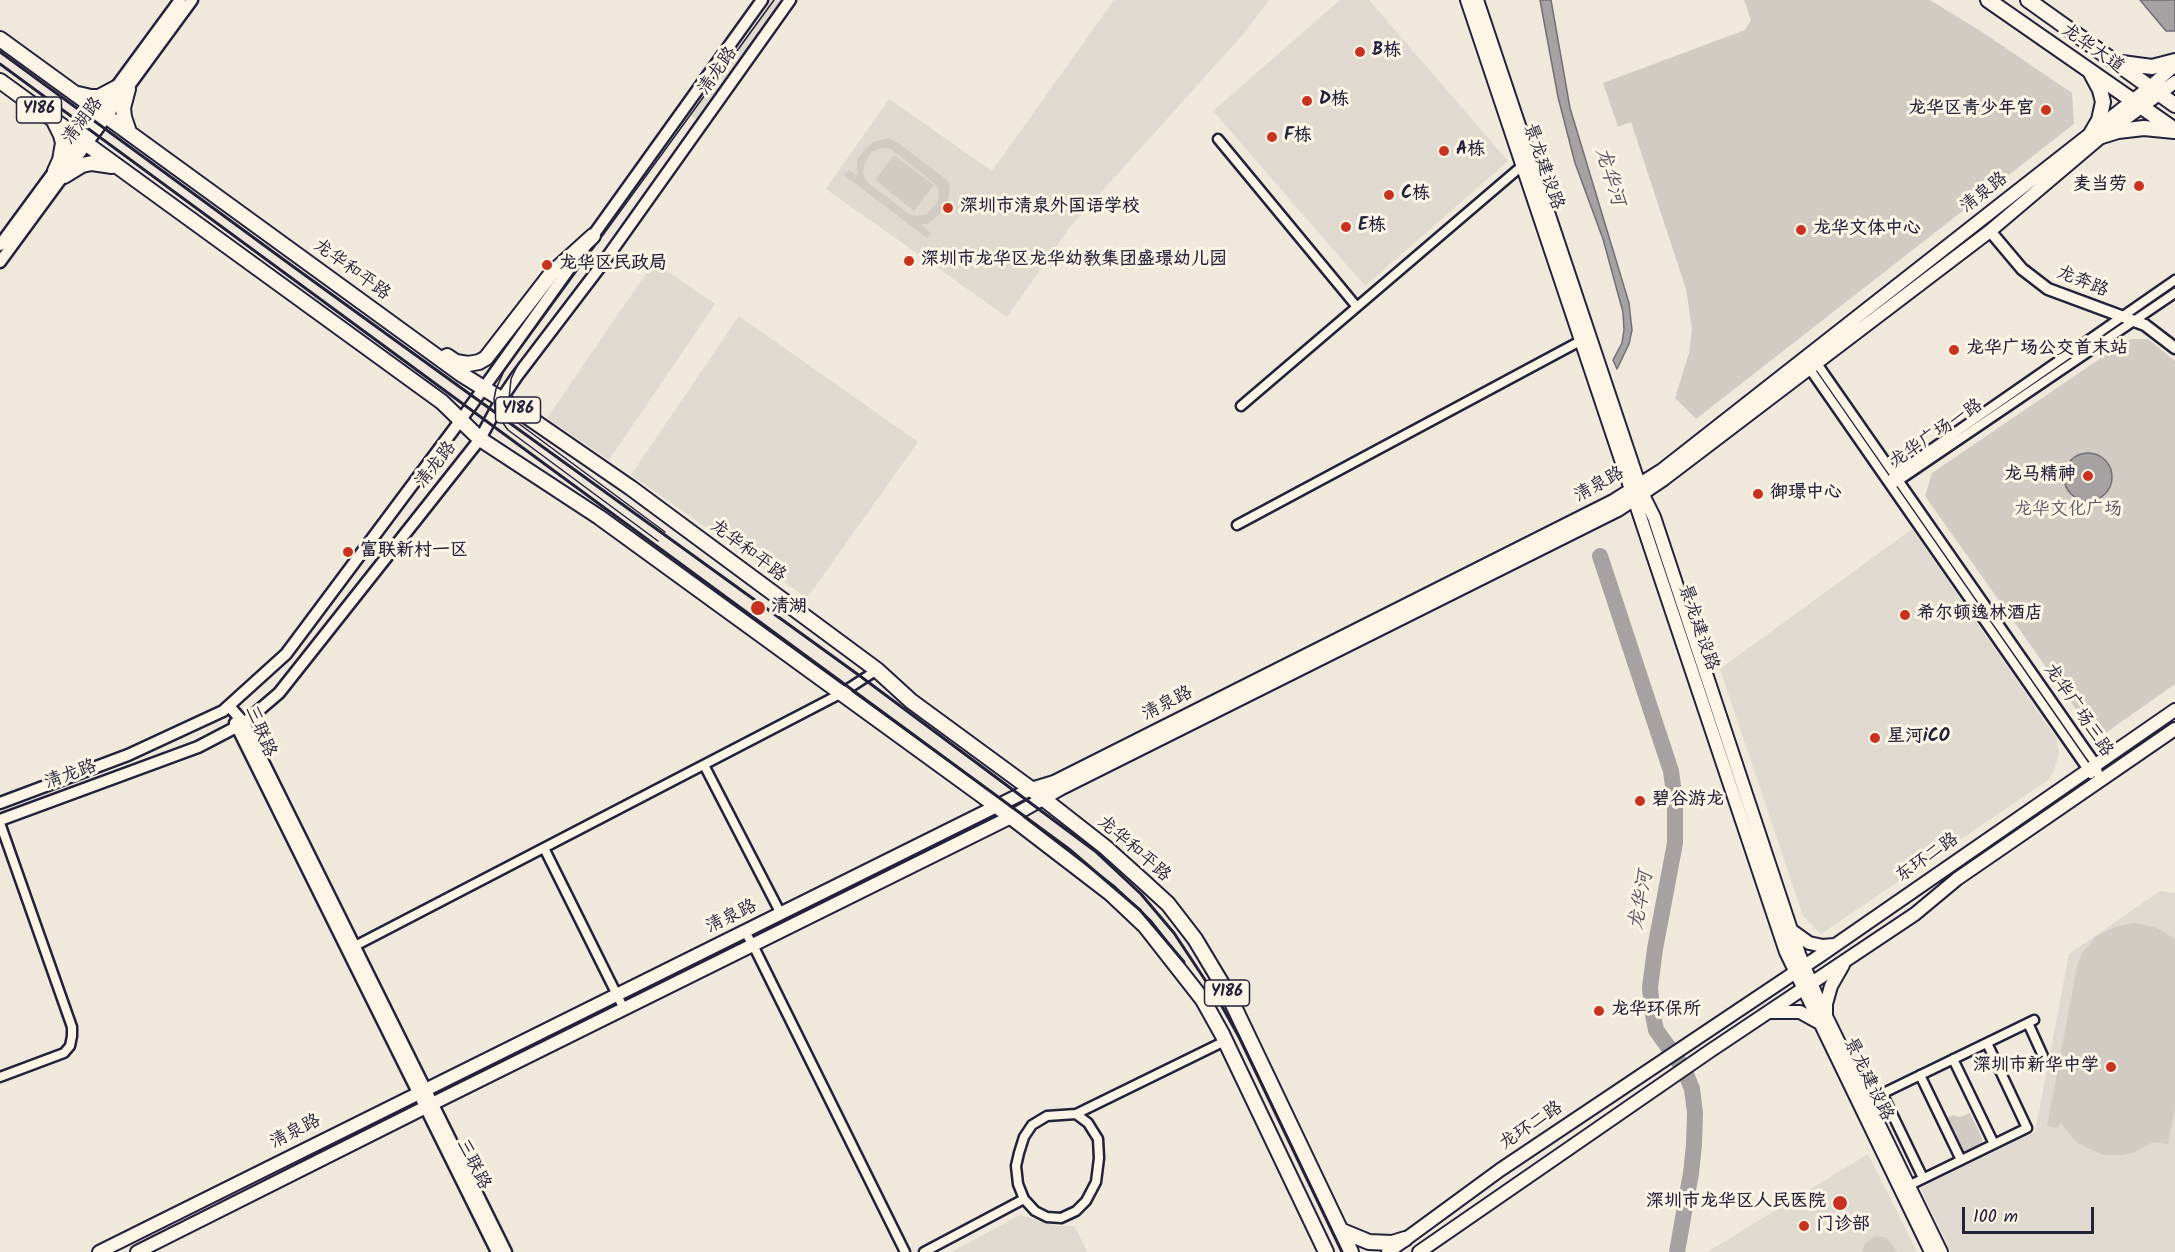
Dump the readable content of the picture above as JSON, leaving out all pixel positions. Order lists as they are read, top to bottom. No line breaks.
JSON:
{"streets":{"main road":["龙华大道","Y186","景龙建设路","清泉路","龙华和平路","东环二路","龙环二路"],"street":["清龙路","清湖路","龙奔路","龙华广场一路","龙华广场三路","三联路"]},"crossings":[["龙华大道","清泉路"],["清龙路","Y186"],["清龙路","龙华和平路"],["清龙路","三联路"],["Y186","清湖路"],["Y186","清泉路"],["清湖路","龙华和平路"],["景龙建设路","清泉路"],["景龙建设路","东环二路"],["清泉路","龙华和平路"],["清泉路","龙奔路"],["清泉路","龙华广场三路"],["清泉路","三联路"],["龙奔路","龙华广场一路"],["龙华广场一路","龙华广场三路"],["龙华广场三路","东环二路"],["东环二路","龙环二路"]],"water":["龙华河"],"parks":["龙华文化广场"],"places":["B栋","D栋","龙华区青少年宫","F栋","A栋","麦当劳","C栋","深圳市清泉外国语学校","E栋","龙华文体中心","深圳市龙华区龙华幼教集团盛璟幼儿园","龙华区民政局","龙华广场公交首末站","龙马精神","御璟中心","富联新村一区","清湖","希尔顿逸林酒店","星河iCO","碧谷游龙","龙华环保所","深圳市新华中学","深圳市龙华区人民医院","门诊部"],"scale_bar":"100 m"}
